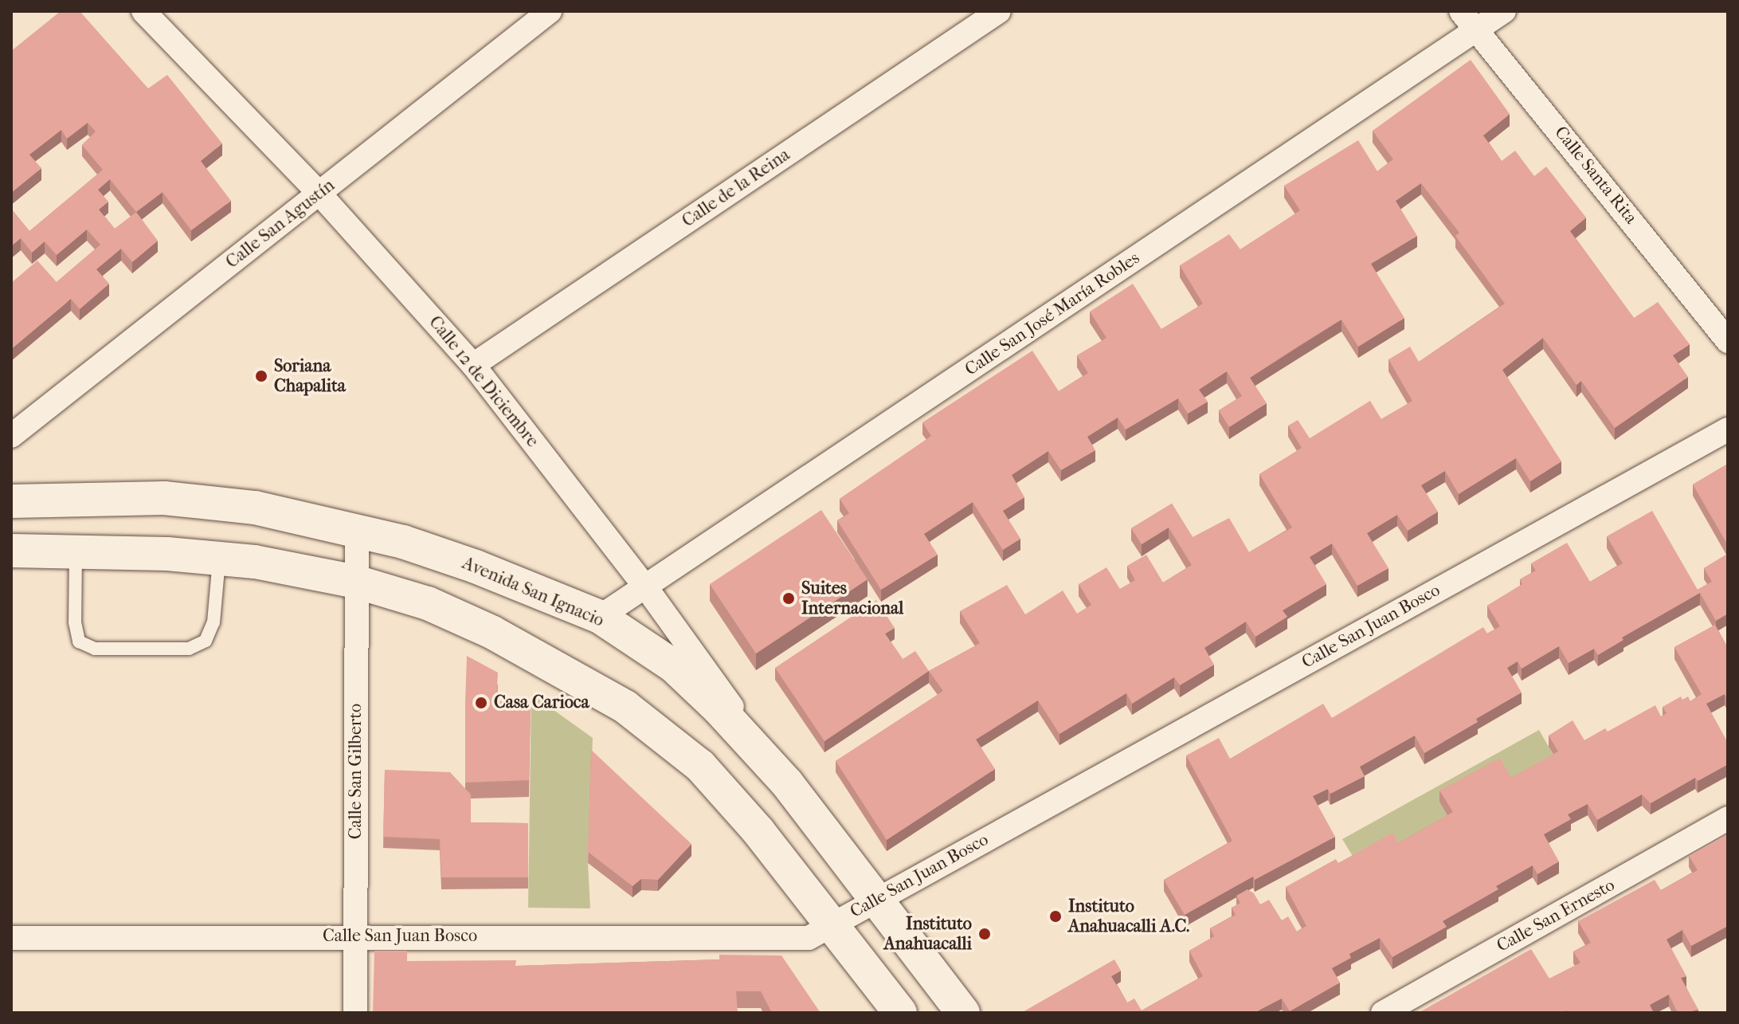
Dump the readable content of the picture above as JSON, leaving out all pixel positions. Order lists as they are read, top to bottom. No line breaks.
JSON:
{"streets":{"street":["Calle Santa Rita","Calle de la Reina","Calle San Agustín","Calle San José María Robles","Calle 12 de Diciembre","Avenida San Ignacio","Calle San Juan Bosco","Calle San Gilberto","Calle San Ernesto"]},"crossings":[["Calle Santa Rita","Calle San José María Robles"],["Calle de la Reina","Calle 12 de Diciembre"],["Calle San Agustín","Calle 12 de Diciembre"],["Calle San José María Robles","Calle 12 de Diciembre"],["Calle San José María Robles","Avenida San Ignacio"],["Calle 12 de Diciembre","Avenida San Ignacio"],["Avenida San Ignacio","Calle San Juan Bosco"],["Avenida San Ignacio","Calle San Gilberto"],["Calle San Juan Bosco","Calle San Gilberto"]],"places":["Soriana Chapalita","Suites Internacional","Casa Carioca","Instituto Anahuacalli A.C.","Instituto Anahuacalli"]}
